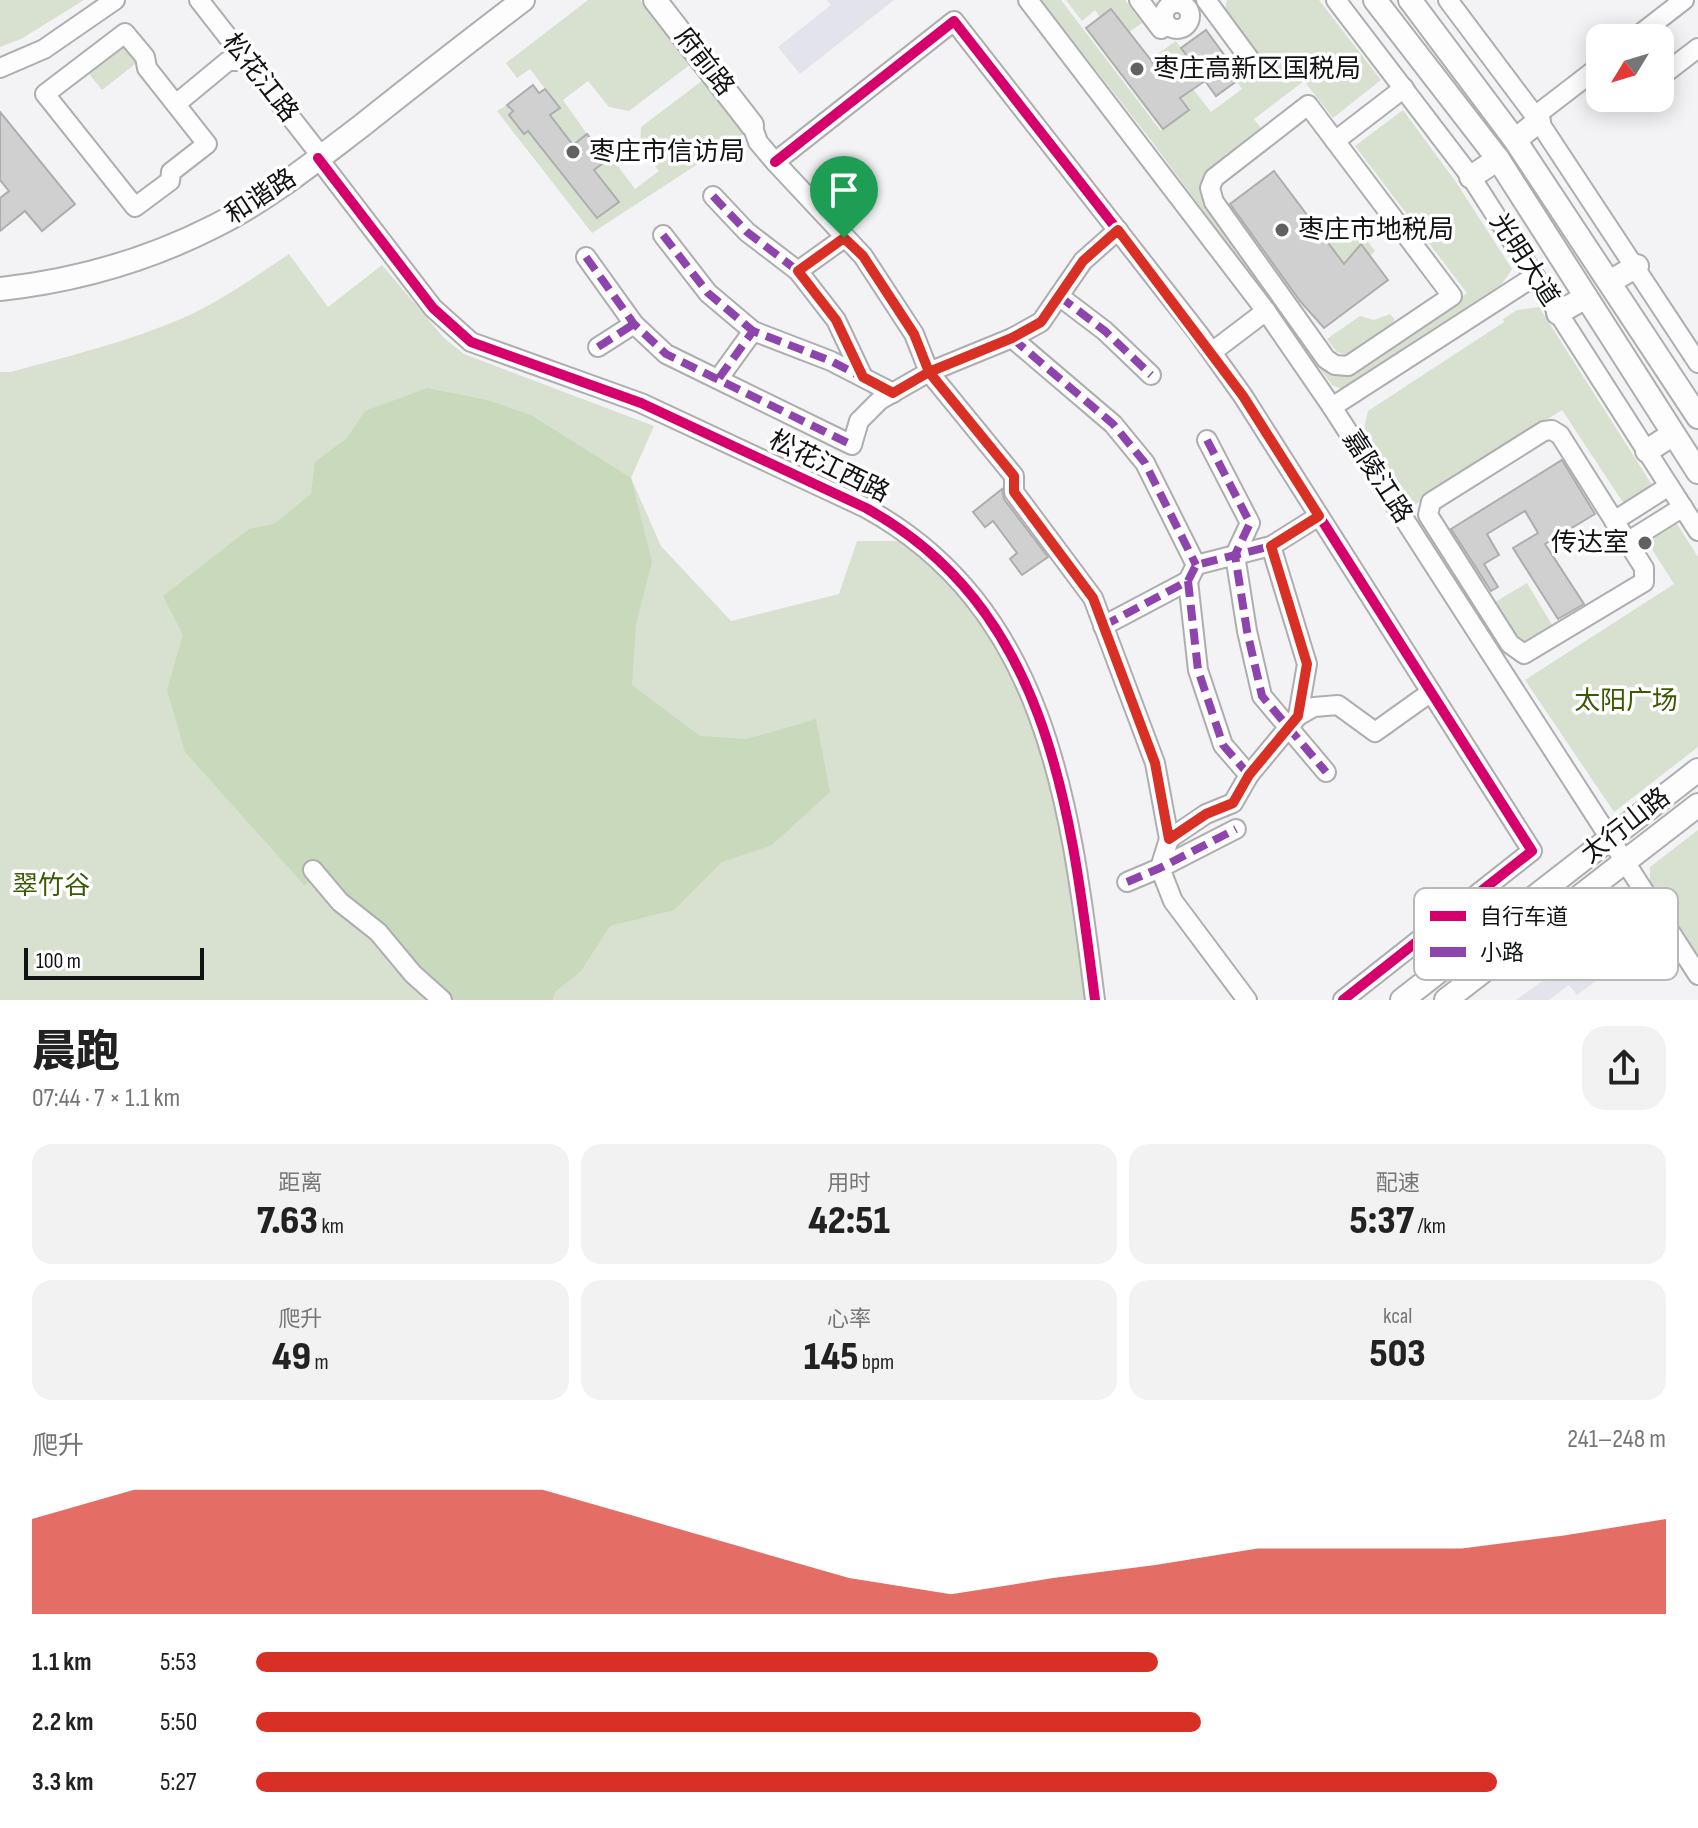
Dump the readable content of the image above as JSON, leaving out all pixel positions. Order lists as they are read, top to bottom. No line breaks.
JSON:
{"streets":{"main road":["府前路","和谐路","光明大道","太行山路"],"street":["松花江路","松花江西路","嘉陵江路"]},"crossings":[["松花江路","和谐路"],["松花江路","松花江西路"],["和谐路","松花江西路"],["嘉陵江路","太行山路"]],"parks":["太阳广场","翠竹谷"],"places":["枣庄高新区国税局","枣庄市信访局","枣庄市地税局","传达室"],"legend":["自行车道","小路"],"scale_bar":"100 m","north":"bottom left","page":{"scale":"100 m","heading":["晨跑","07:44 · 7 × 1.1 km"],"stats":[["距离","7.63 km"],["用时","42:51"],["配速","5:37 /km"],["爬升","49 m"],["心率","145 bpm"],["kcal","503"]],"chart":["爬升","241–248 m"],"list":[{"name":"1.1 km","note":"5:53"},{"name":"2.2 km","note":"5:50"},{"name":"3.3 km","note":"5:27"}]}}
